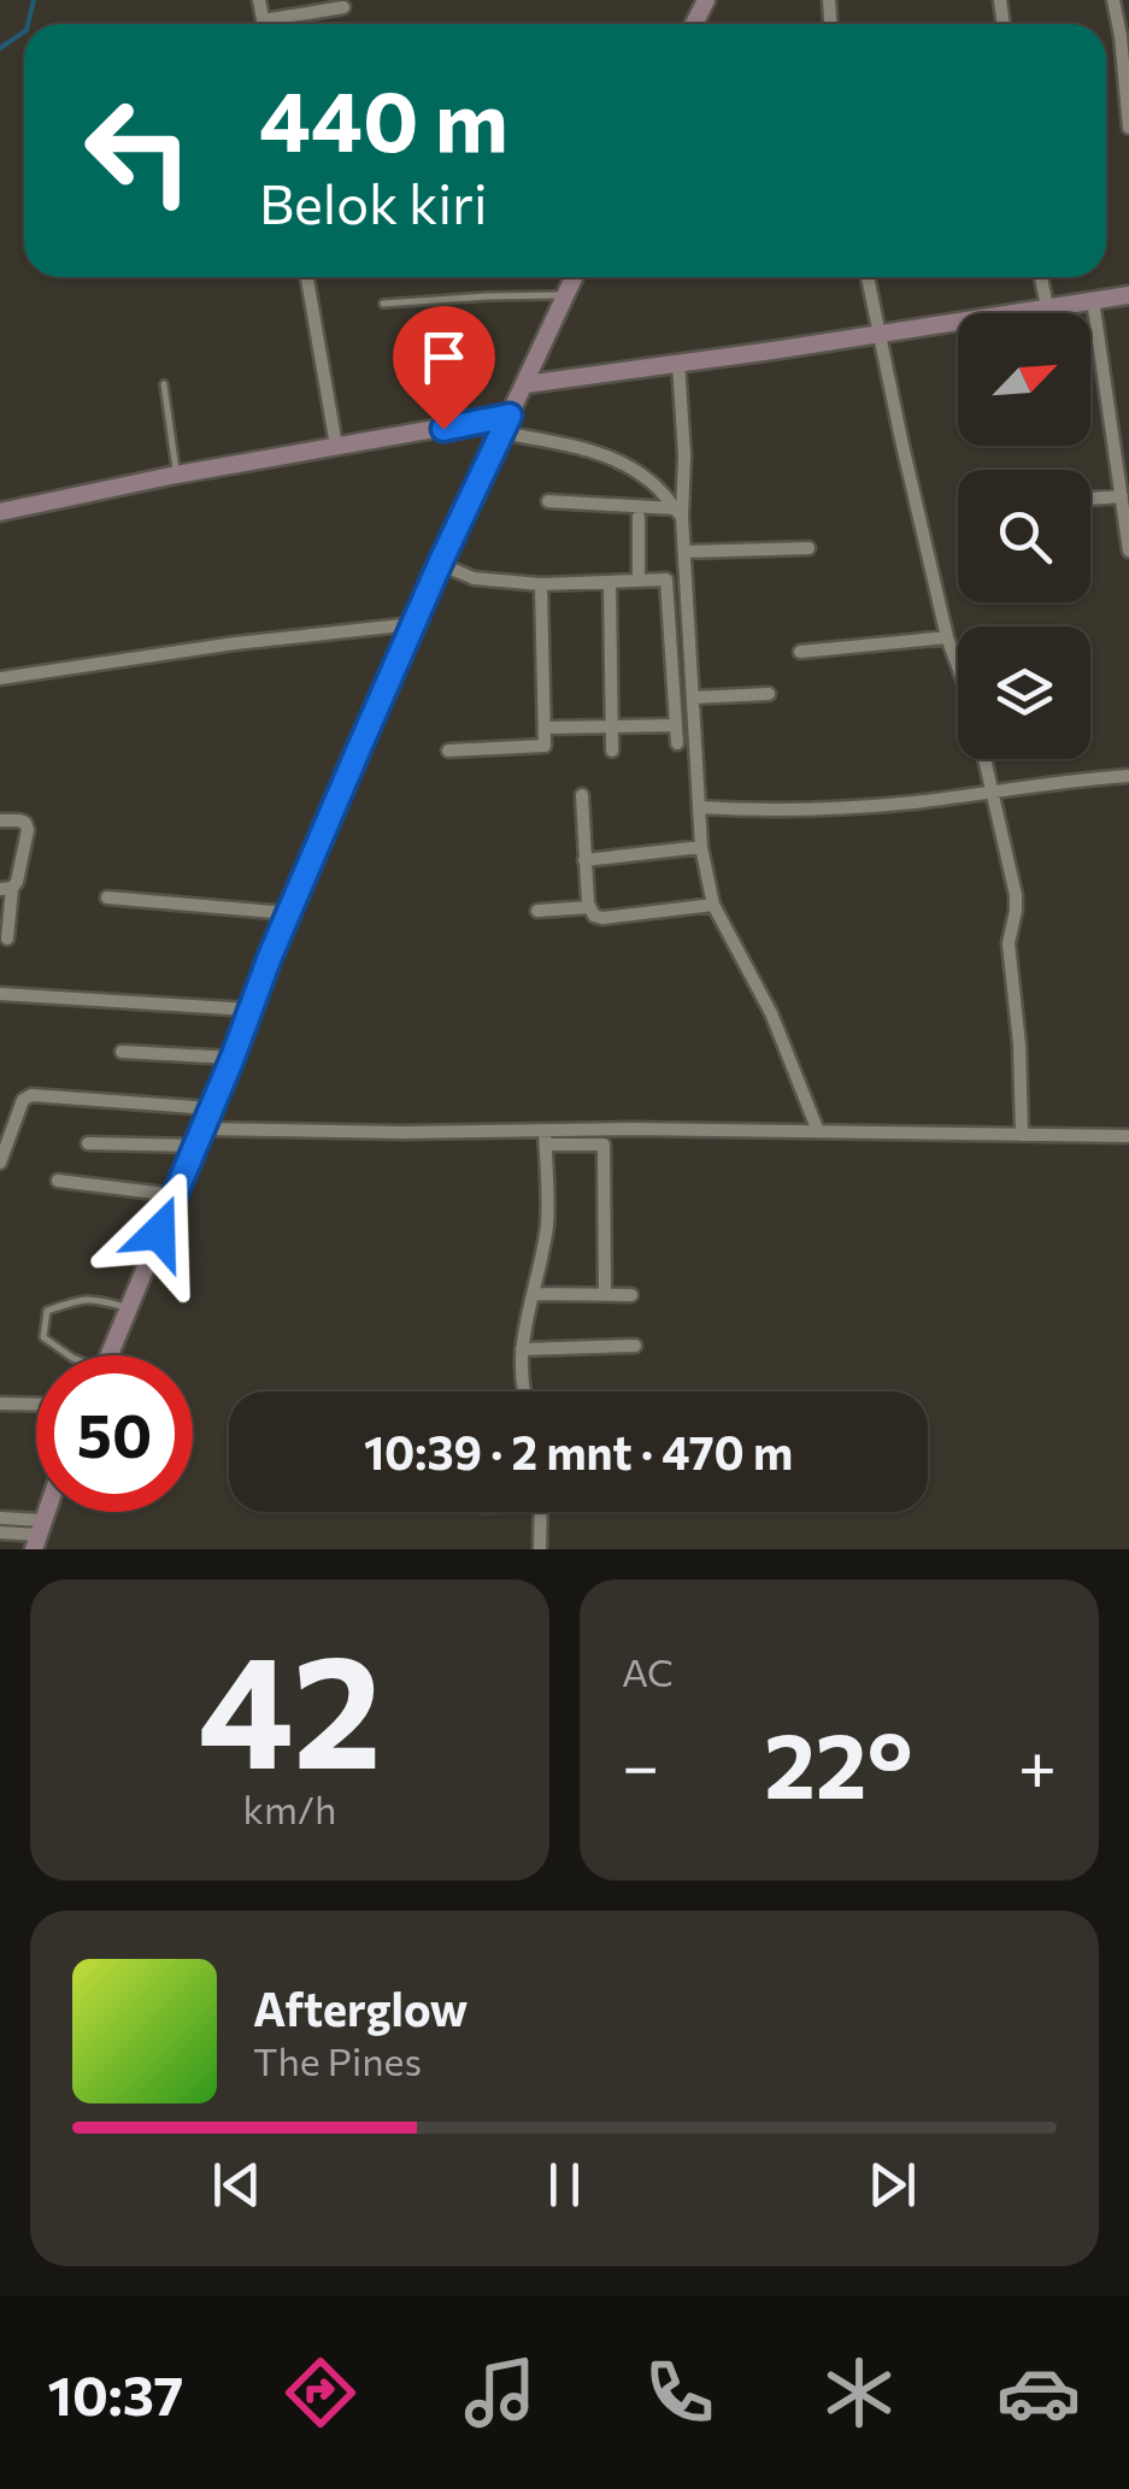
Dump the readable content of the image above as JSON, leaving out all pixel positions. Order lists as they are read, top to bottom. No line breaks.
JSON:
{"north":"top right","page":{"turn":["440 m","Belok kiri"],"limit":"50","trip":"10:39 · 2 mnt · 470 m","tile":[["42","km/h"],"AC"],"heat":["−","22°","+"],"song":["Afterglow","The Pines"],"tabs":"10:37"}}
